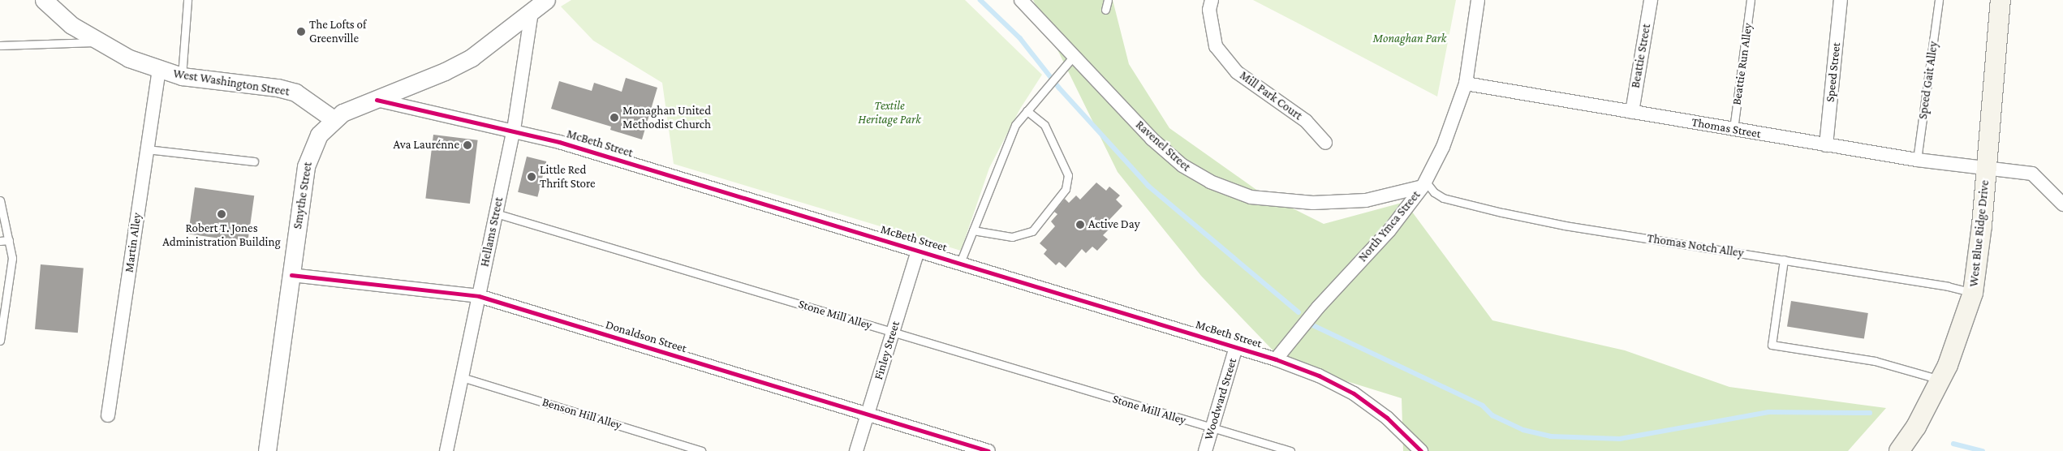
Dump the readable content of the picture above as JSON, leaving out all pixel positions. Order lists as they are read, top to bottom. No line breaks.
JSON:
{"streets":{"main road":["West Blue Ridge Drive"],"street":["Beattie Street","Speed Street","West Washington Street","Mill Park Court","Thomas Street","McBeth Street","Ravenel Street","Smythe Street","North Ymca Street","Hellams Street","Martin Alley","Donaldson Street","Finley Street","Woodward Street"],"lane":["Beattie Run Alley","Speed Gait Alley","Thomas Notch Alley","Stone Mill Alley","Benson Hill Alley"]},"crossings":[["Beattie Street","Thomas Street"],["Beattie Run Alley","Thomas Street"],["Speed Street","Thomas Street"],["Speed Gait Alley","Thomas Street"],["West Washington Street","Smythe Street"],["West Washington Street","Martin Alley"],["Thomas Street","North Ymca Street"],["Thomas Street","West Blue Ridge Drive"],["McBeth Street","Smythe Street"],["McBeth Street","North Ymca Street"],["McBeth Street","Hellams Street"],["McBeth Street","Finley Street"],["McBeth Street","Woodward Street"],["Ravenel Street","North Ymca Street"],["Ravenel Street","Thomas Notch Alley"],["Smythe Street","Hellams Street"],["Smythe Street","Donaldson Street"],["North Ymca Street","Thomas Notch Alley"],["Hellams Street","Stone Mill Alley"],["Hellams Street","Donaldson Street"],["Hellams Street","Benson Hill Alley"],["West Blue Ridge Drive","Thomas Notch Alley"],["Stone Mill Alley","Finley Street"],["Stone Mill Alley","Woodward Street"],["Donaldson Street","Finley Street"]],"parks":["Monaghan Park","Textile Heritage Park"],"places":["The Lofts of Greenville","Monaghan United Methodist Church","Ava Laurénne","Little Red Thrift Store","Robert T. Jones Administration Building","Active Day"]}
